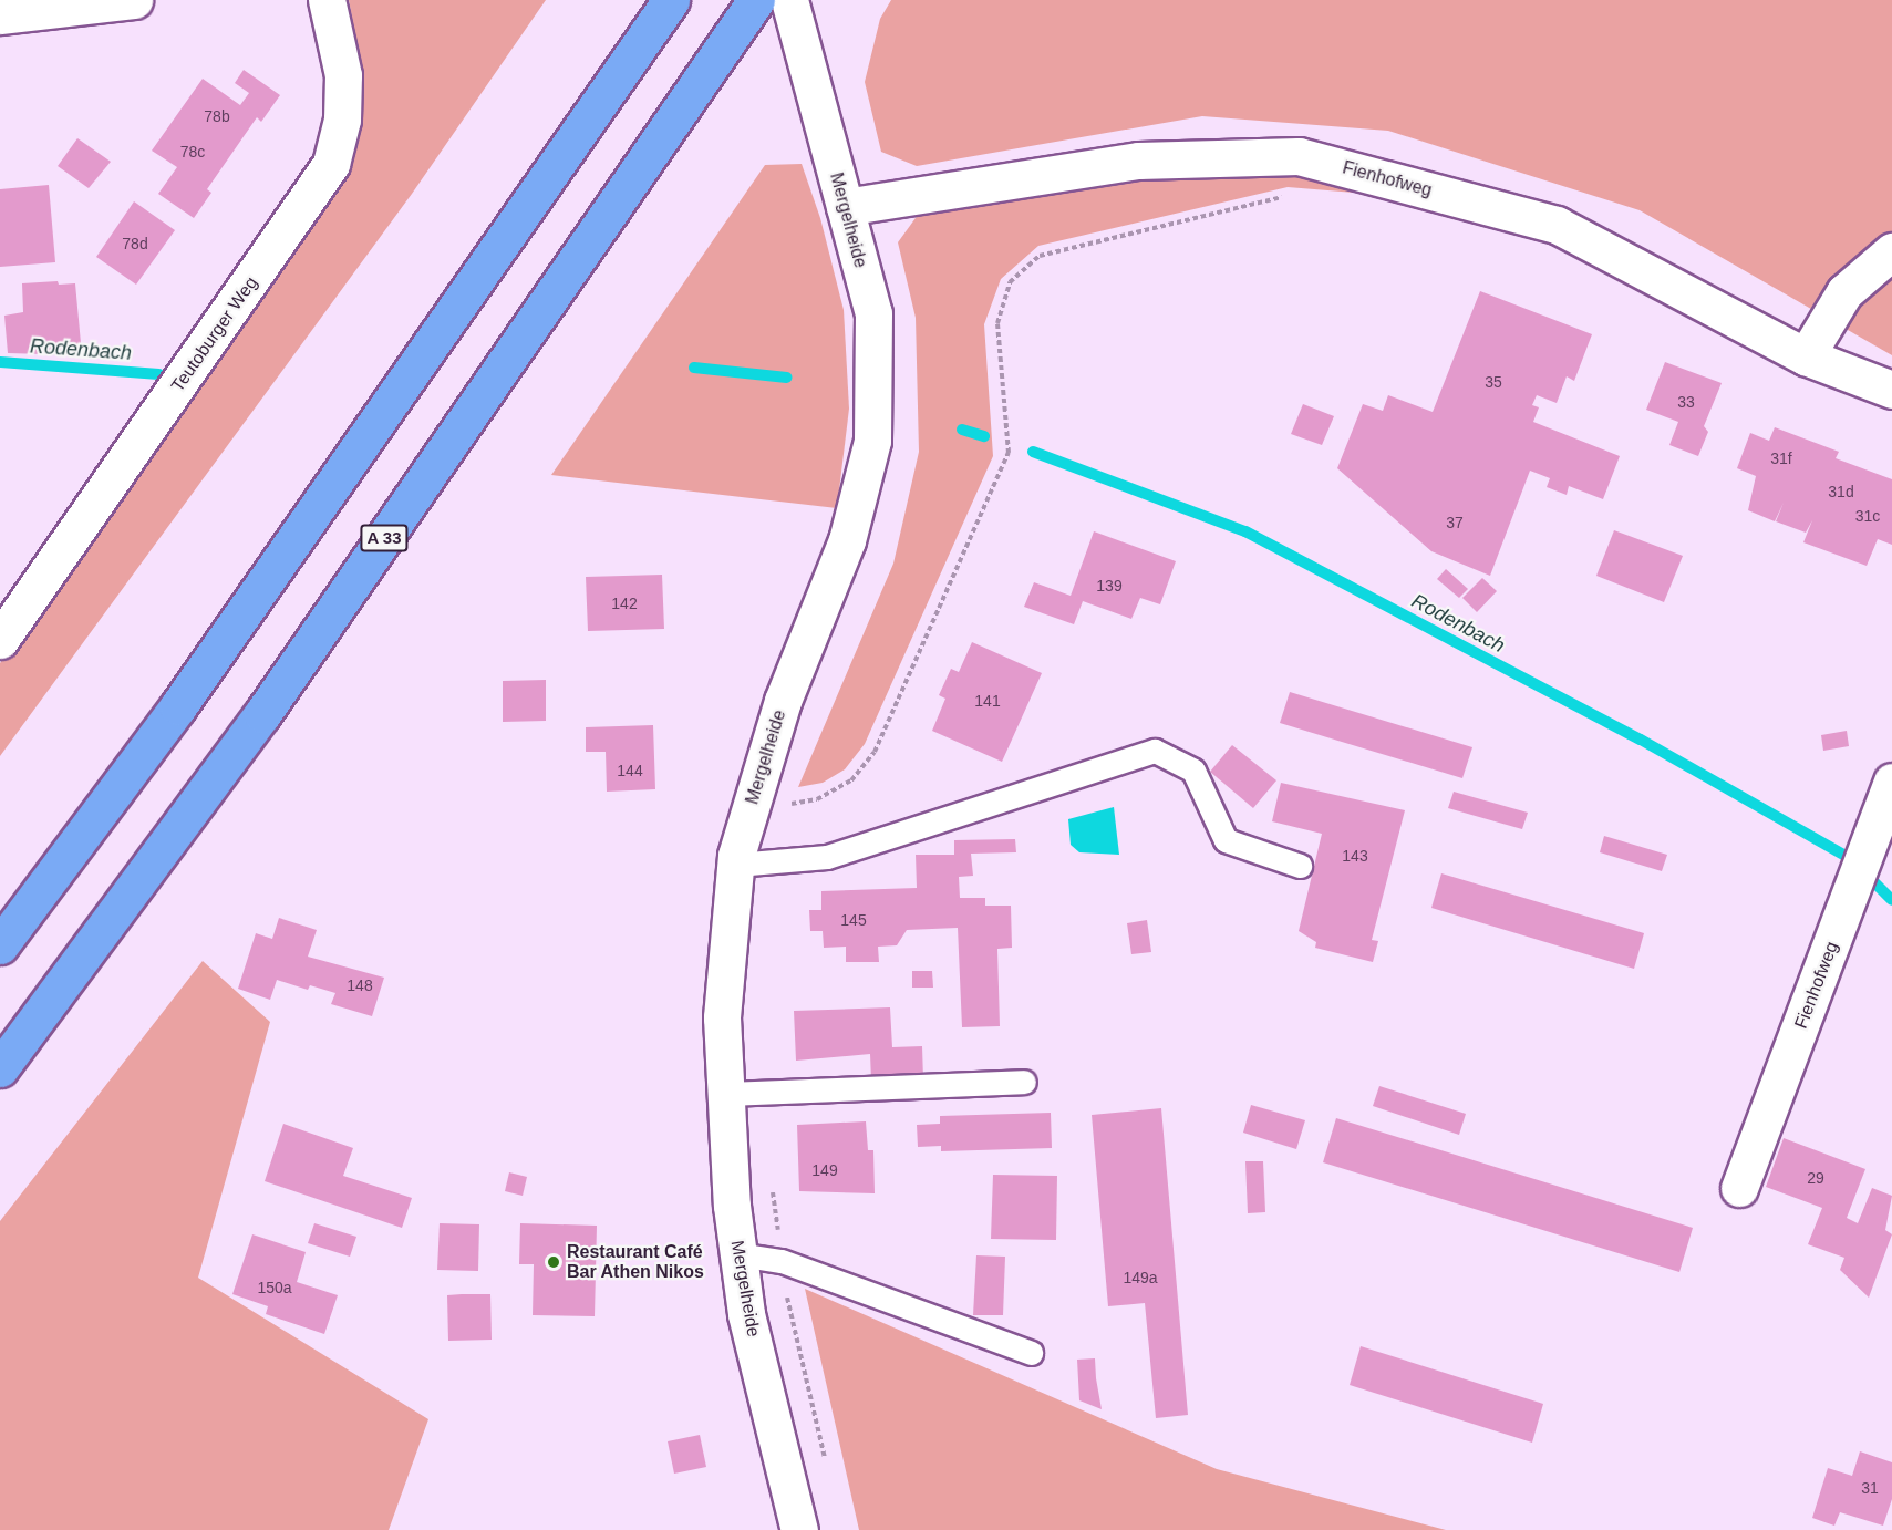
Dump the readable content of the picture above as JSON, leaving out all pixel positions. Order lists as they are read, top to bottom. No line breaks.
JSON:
{"streets":{"highway":["A 33"],"street":["Fienhofweg","Mergelheide","Teutoburger Weg"]},"crossings":[["Fienhofweg","Mergelheide"]],"water":["Rodenbach"],"places":["Restaurant Café Bar Athen Nikos"],"house_numbers":["78b","78c","78d","35","33","31f","31d","31c","37","139","142","141","144","143","145","148","149","29","149a","150a","31"]}
